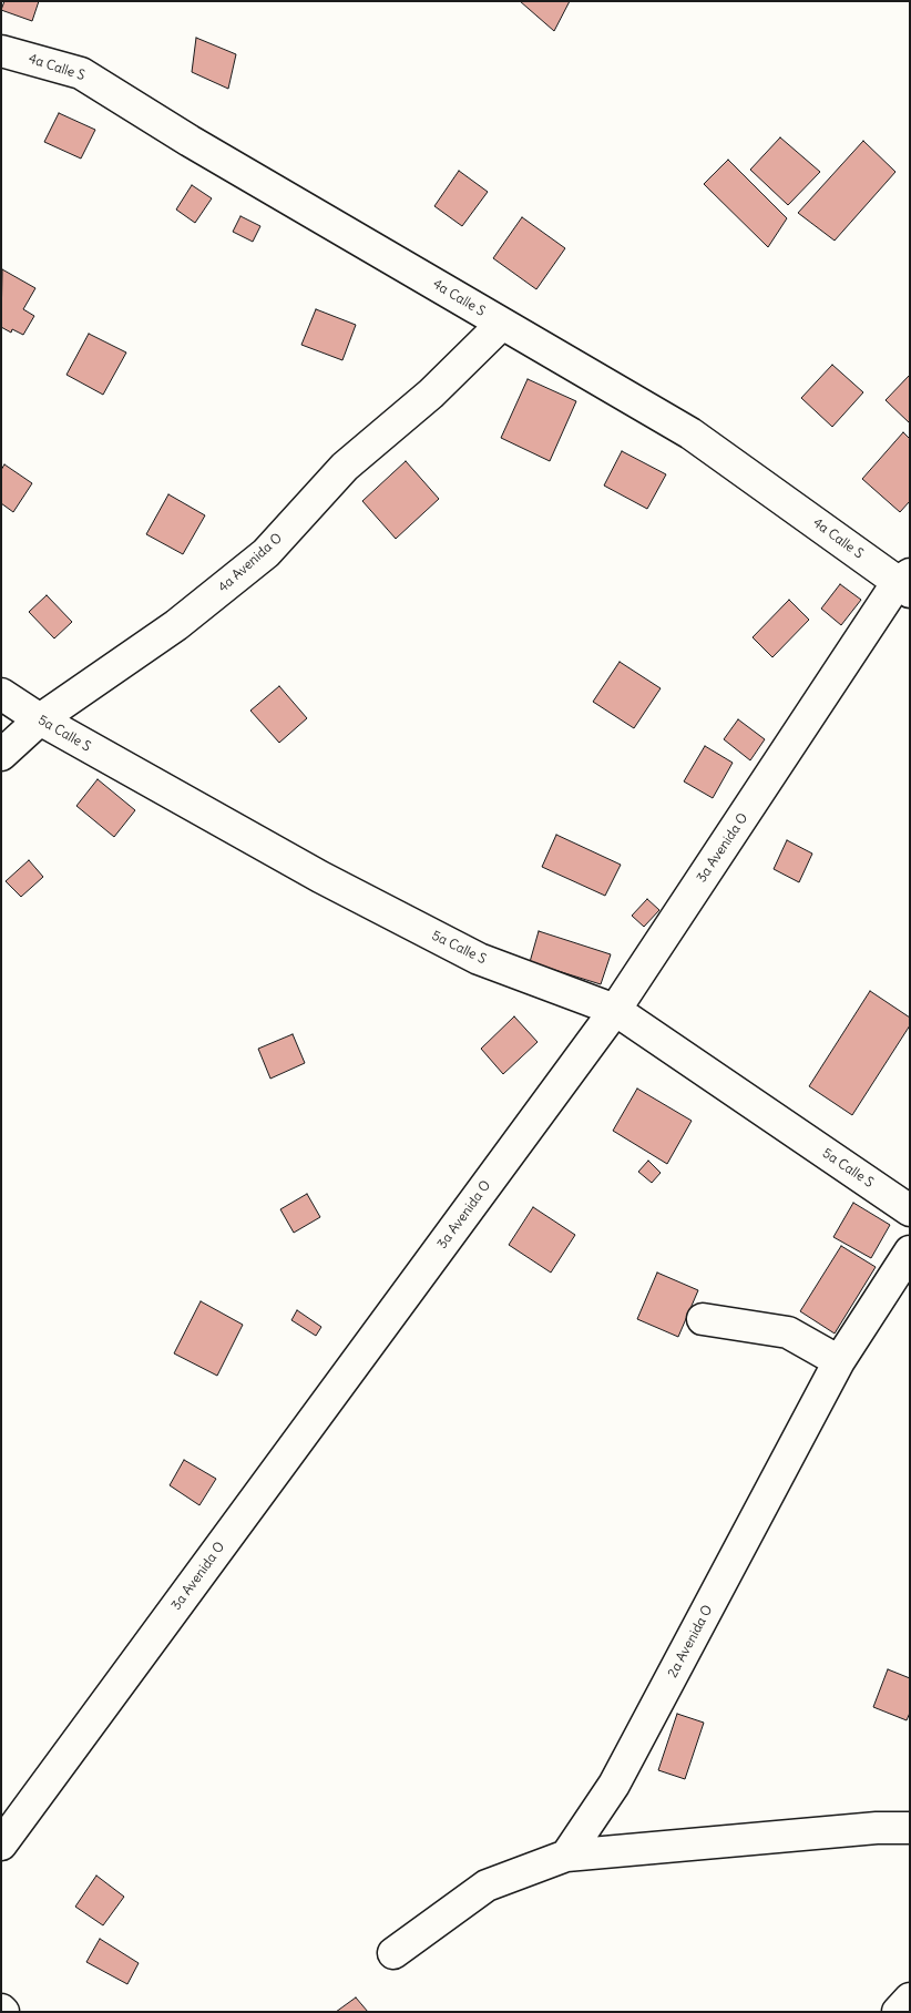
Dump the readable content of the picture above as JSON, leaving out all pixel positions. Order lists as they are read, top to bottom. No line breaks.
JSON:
{"streets":{"street":["4a Calle S","4a Avenida O","5a Calle S","3a Avenida O","2a Avenida O"]},"crossings":[["4a Calle S","4a Avenida O"],["4a Calle S","3a Avenida O"],["4a Avenida O","5a Calle S"],["5a Calle S","3a Avenida O"]]}
